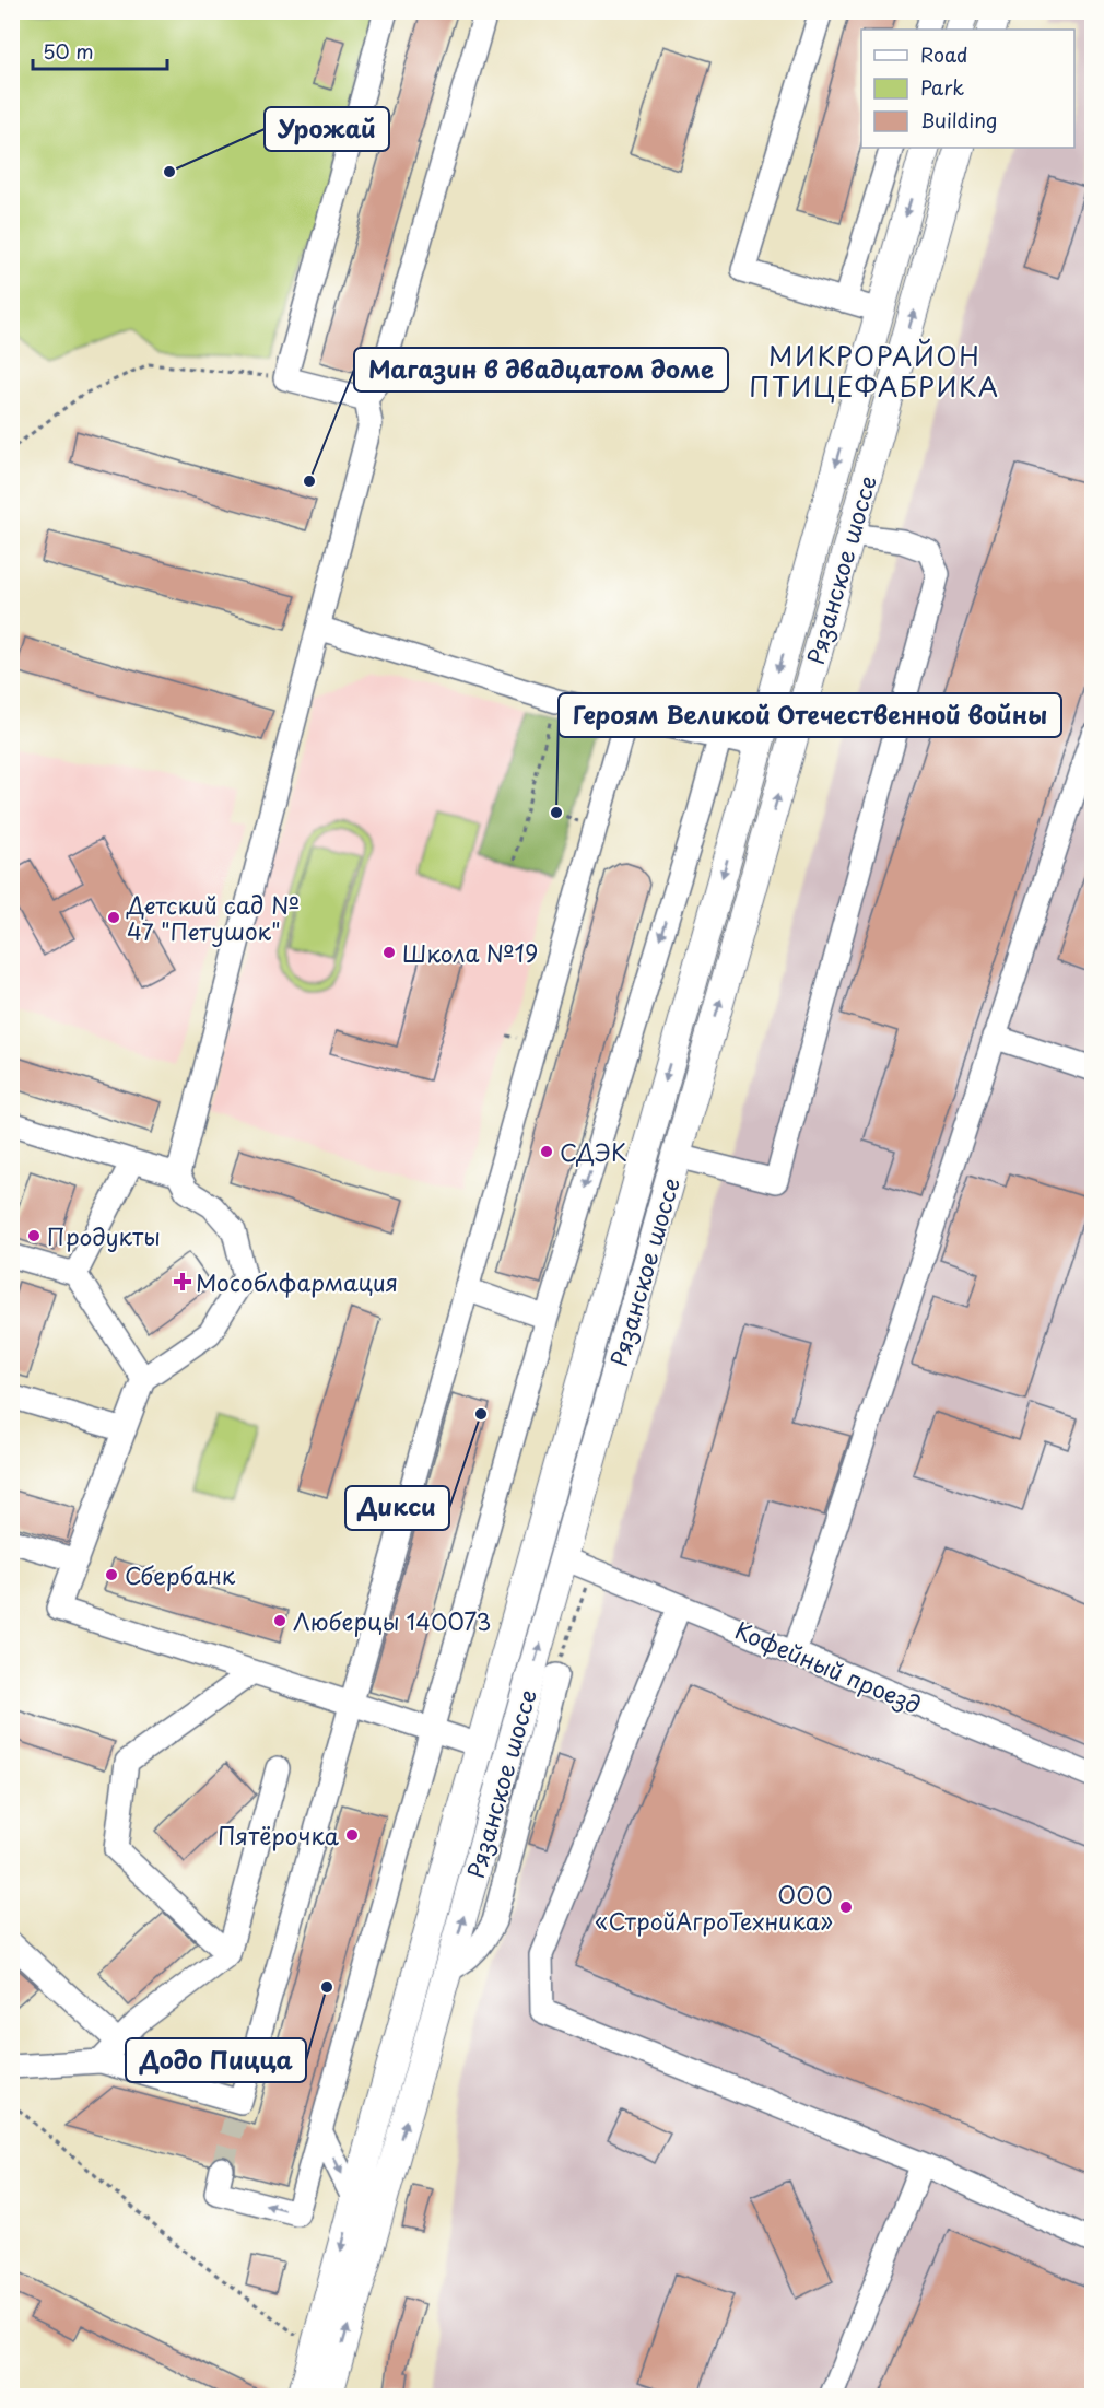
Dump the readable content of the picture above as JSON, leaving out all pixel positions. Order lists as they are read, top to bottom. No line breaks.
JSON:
{"streets":{"main road":["Рязанское шоссе"],"lane":["Кофейный проезд"]},"crossings":[["Рязанское шоссе","Кофейный проезд"]],"districts":["МИКРОРАЙОН ПТИЦЕФАБРИКА"],"places":{"other":["Урожай","Магазин в двадцатом доме","Героям Великой Отечественной войны","Детский сад № 47 \"Петушок\"","Школа №19","СДЭК","Продукты","Дикси","Сбербанк","Люберцы 140073","Пятёрочка","ООО «СтройАгроТехника»","Додо Пицца"],"health":["Мособлфармация"]},"legend":["Road","Park","Building"],"scale_bar":"50 m"}
